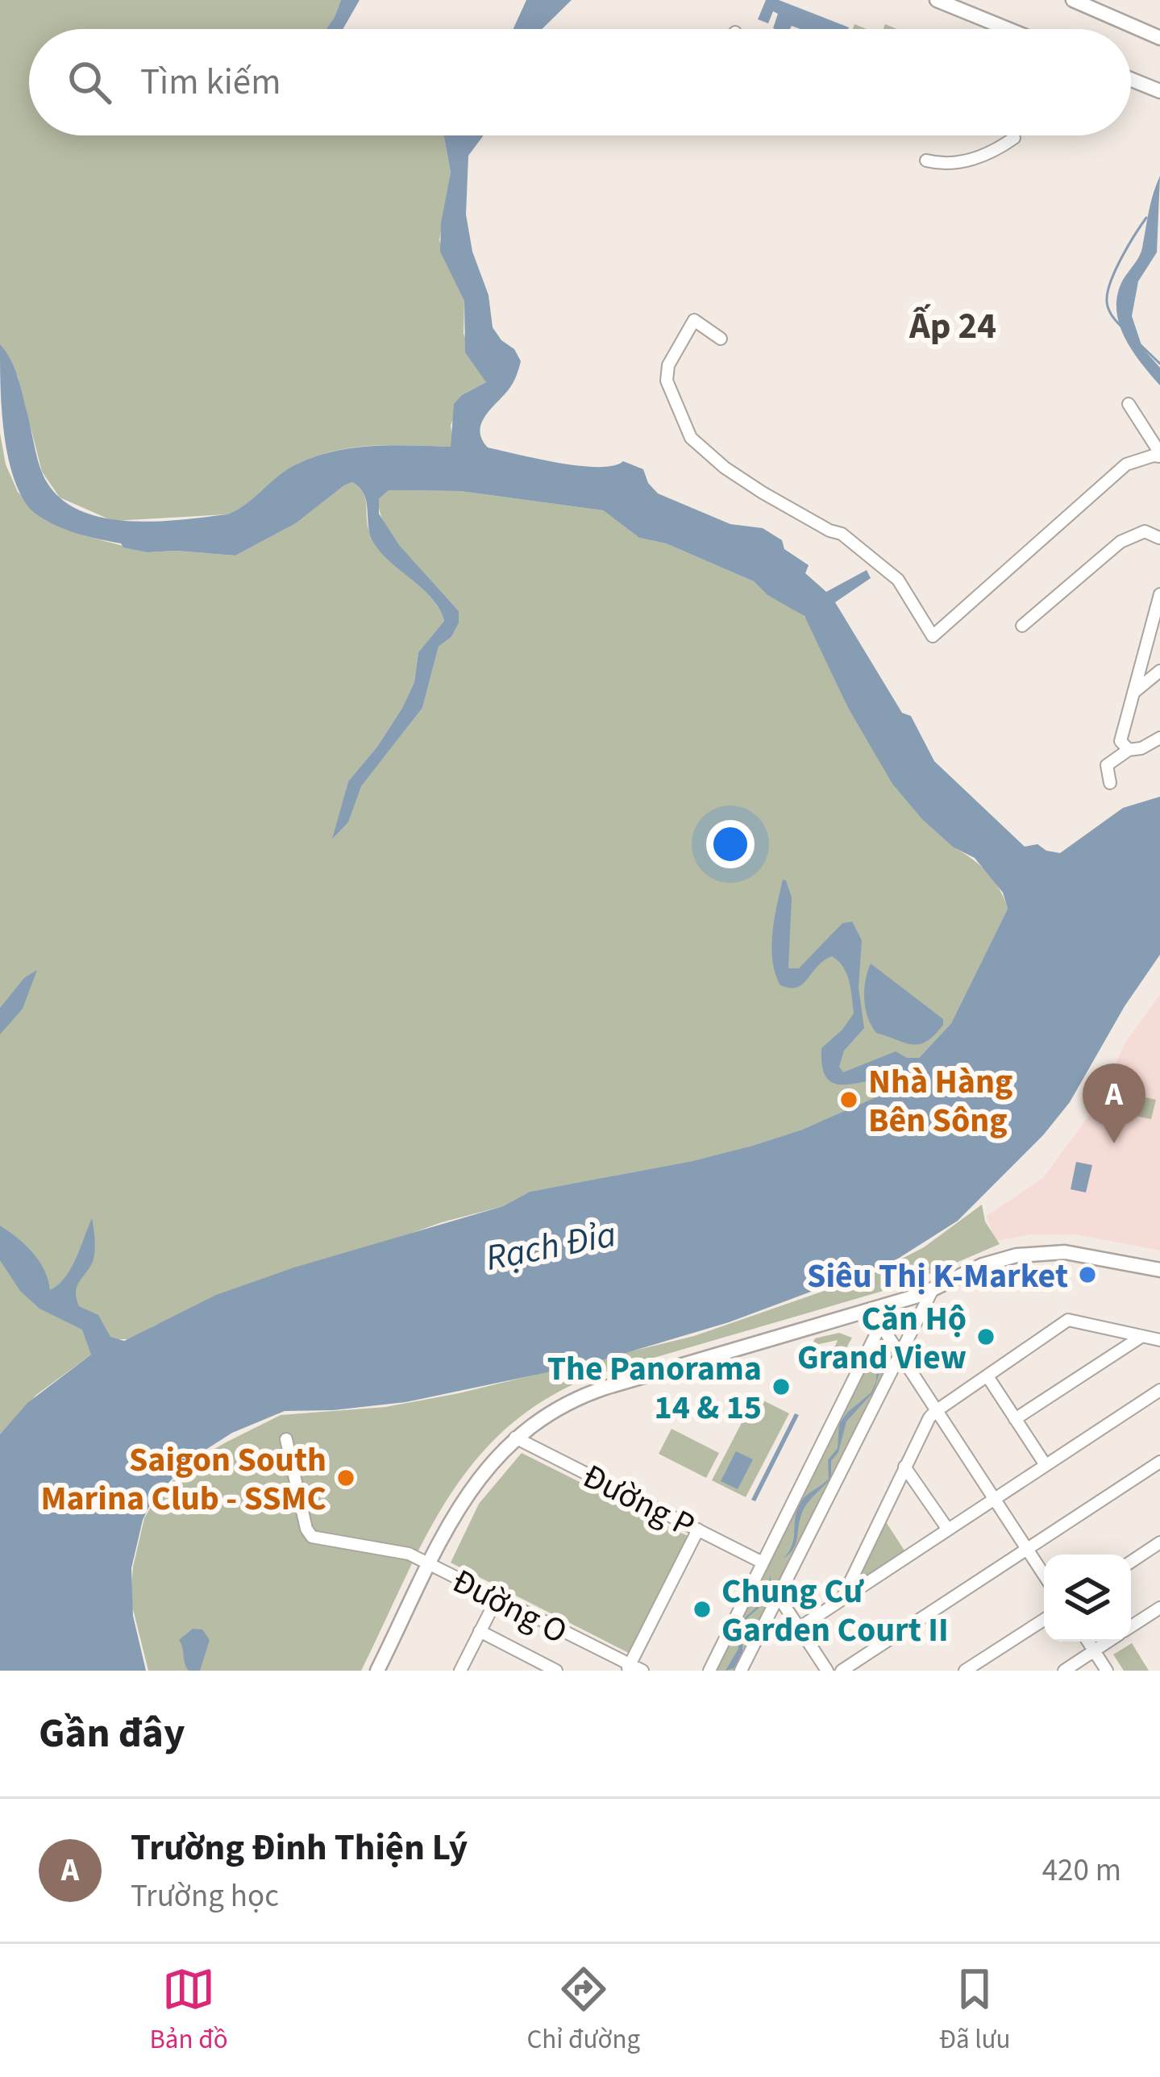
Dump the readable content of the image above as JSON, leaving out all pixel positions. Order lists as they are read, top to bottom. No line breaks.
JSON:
{"streets":{"street":["Đường P","Đường O"]},"districts":["Ấp 24"],"water":["Rạch Đỉa"],"places":["Nhà Hàng Bên Sông","Siêu Thị K-Market","Căn Hộ Grand View","The Panorama 14 & 15","Saigon South Marina Club - SSMC","Chung Cư Garden Court II"],"page":{"search":"Tìm kiếm","pins":"A","heading":"Gần đây","list":[{"mark":"A","name":"Trường Đinh Thiện Lý","note":"Trường học","value":"420 m"}],"nav":["Bản đồ","Chỉ đường","Đã lưu"]}}
